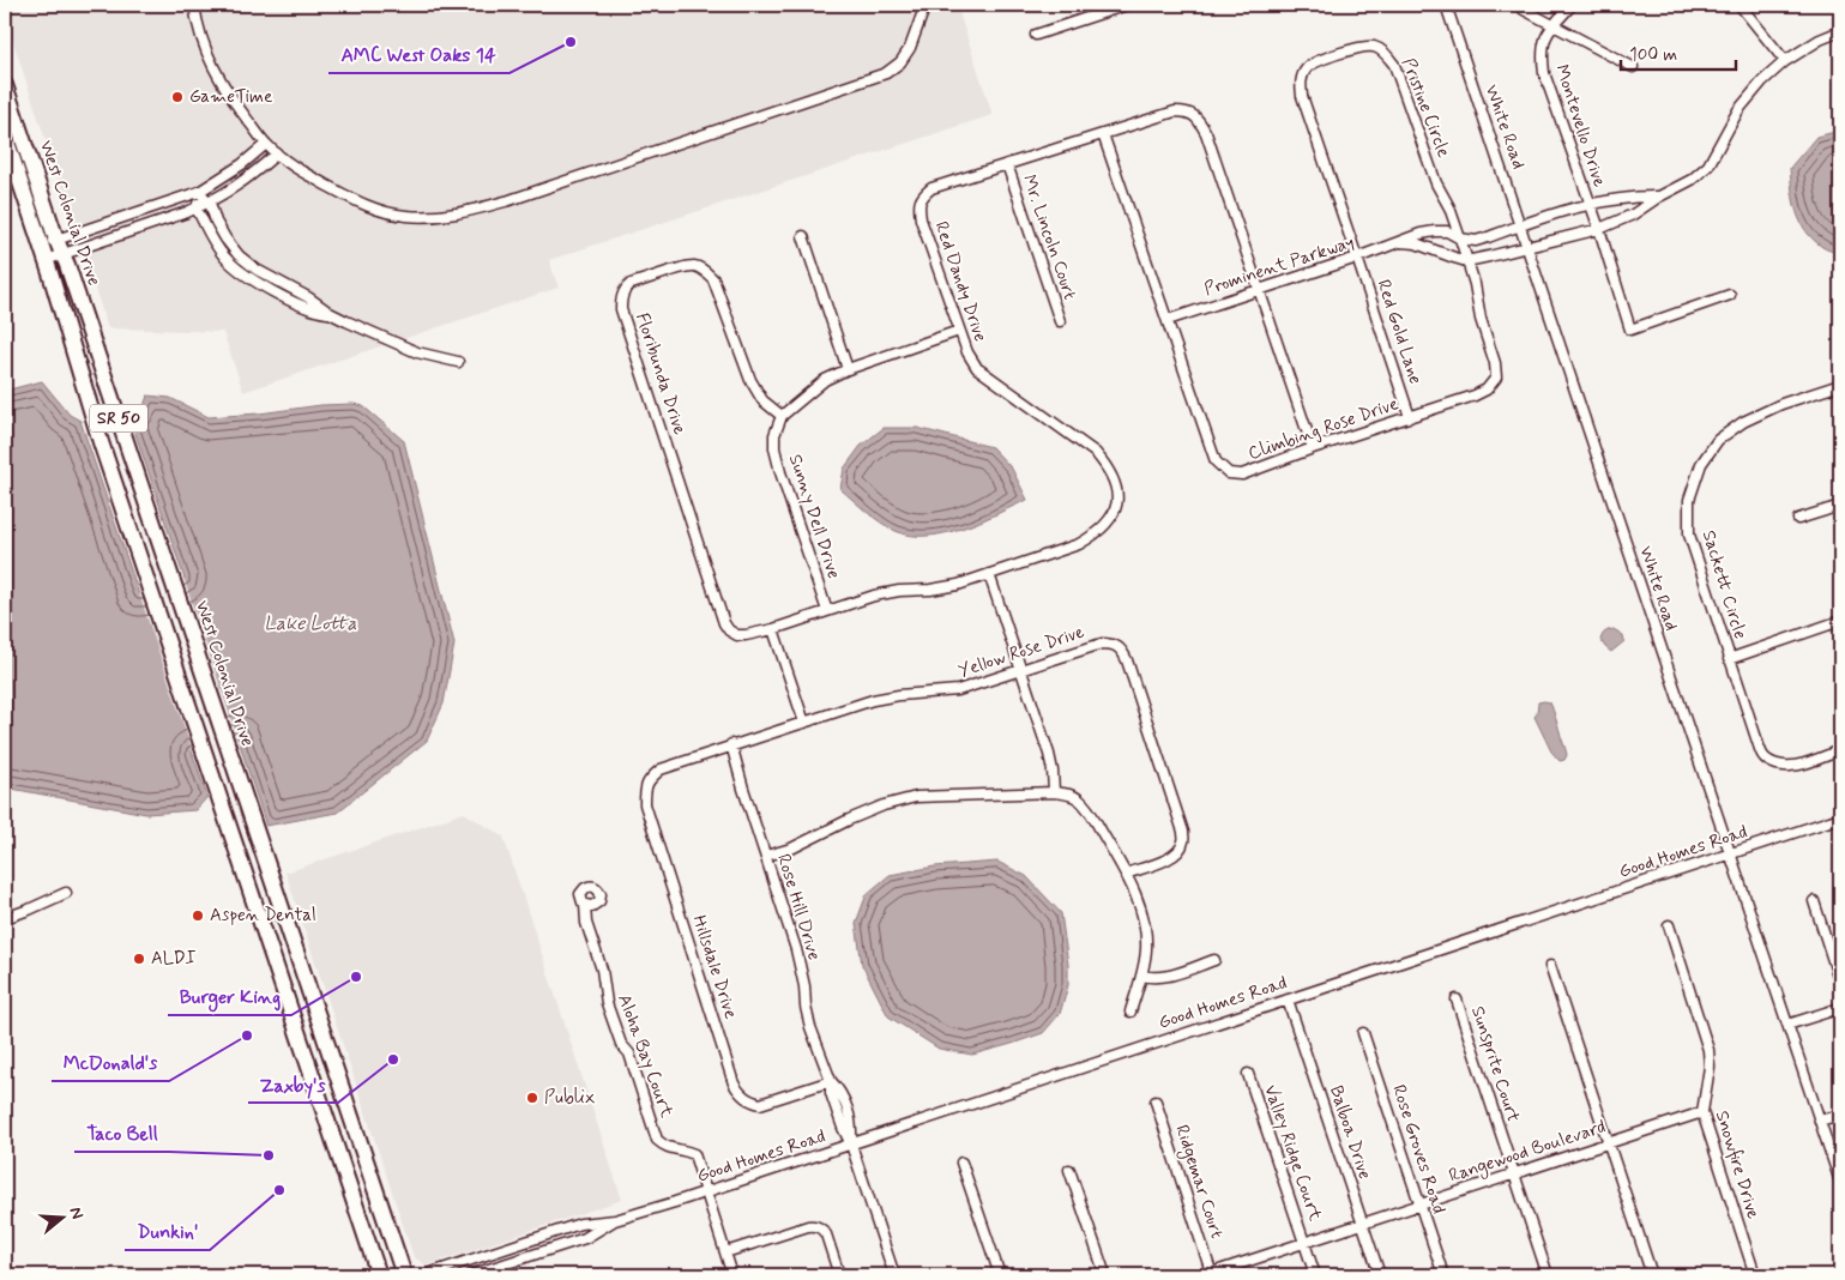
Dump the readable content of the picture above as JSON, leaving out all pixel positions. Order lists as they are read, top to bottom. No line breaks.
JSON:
{"streets":{"highway":["West Colonial Drive","SR 50"],"street":["Pristine Circle","Montevello Drive","White Road","Mr. Lincoln Court","Prominent Parkway","Red Dandy Drive","Red Gold Lane","Floribunda Drive","Climbing Rose Drive","Sunny Dell Drive","Sackett Circle","Yellow Rose Drive","Good Homes Road","Rose Hill Drive","Hillsdale Drive","Aloha Bay Court","Sunsprite Court","Balboa Drive","Rose Groves Road","Rangewood Boulevard","Valley Ridge Court","Snowfire Drive","Ridgemar Court"]},"crossings":[["Pristine Circle","Prominent Parkway"],["Pristine Circle","Red Gold Lane"],["Pristine Circle","Climbing Rose Drive"],["Montevello Drive","Prominent Parkway"],["White Road","Prominent Parkway"],["White Road","Good Homes Road"],["Mr. Lincoln Court","Red Dandy Drive"],["Prominent Parkway","Red Dandy Drive"],["Prominent Parkway","Red Gold Lane"],["Prominent Parkway","Climbing Rose Drive"],["Red Dandy Drive","Floribunda Drive"],["Red Dandy Drive","Climbing Rose Drive"],["Red Dandy Drive","Sunny Dell Drive"],["Red Gold Lane","Climbing Rose Drive"],["Floribunda Drive","Sunny Dell Drive"],["Yellow Rose Drive","Rose Hill Drive"],["Yellow Rose Drive","Hillsdale Drive"],["Good Homes Road","Rose Hill Drive"],["Good Homes Road","Aloha Bay Court"],["Good Homes Road","Balboa Drive"],["Rose Hill Drive","Hillsdale Drive"],["Sunsprite Court","Rangewood Boulevard"],["Balboa Drive","Rangewood Boulevard"],["Rose Groves Road","Rangewood Boulevard"],["Rangewood Boulevard","Valley Ridge Court"],["Rangewood Boulevard","Snowfire Drive"],["Rangewood Boulevard","Ridgemar Court"]],"water":["Lake Lotta"],"places":["AMC West Oaks 14","GameTime","Aspen Dental","ALDI","Burger King","McDonald's","Zaxby's","Publix","Taco Bell","Dunkin'"],"scale_bar":"100 m","north":"right"}
